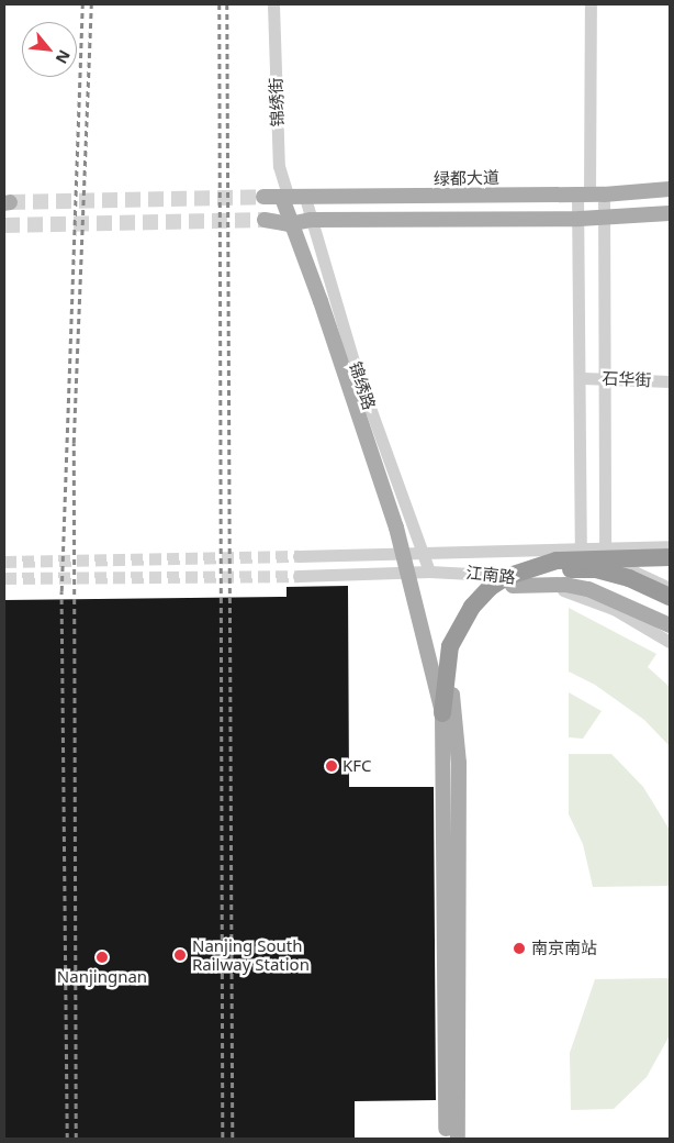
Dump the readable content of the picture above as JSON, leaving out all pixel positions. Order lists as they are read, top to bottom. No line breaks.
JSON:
{"streets":{"main road":["绿都大道"],"street":["锦绣街","石华街","锦绣路","江南路"]},"crossings":[["锦绣街","绿都大道"],["绿都大道","锦绣路"],["锦绣路","江南路"]],"places":["KFC","南京南站","Nanjing South Railway Station","Nanjingnan"],"north":"bottom right"}
